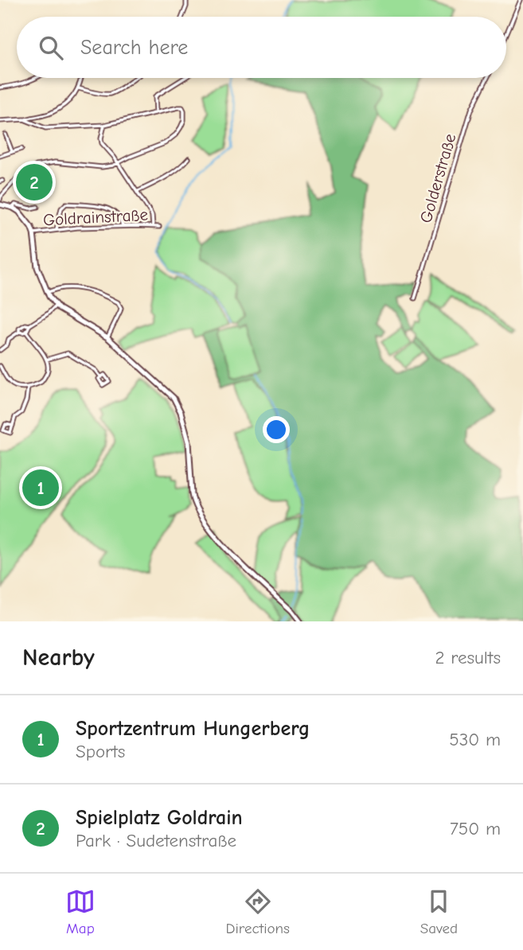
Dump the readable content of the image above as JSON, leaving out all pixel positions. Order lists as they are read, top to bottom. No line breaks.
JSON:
{"streets":{"street":["Golderstraße","Goldrainstraße"]},"page":{"search":"Search here","pins":["2","1"],"heading":["Nearby","2 results"],"list":[{"mark":"1","name":"Sportzentrum Hungerberg","note":"Sports","value":"530 m"},{"mark":"2","name":"Spielplatz Goldrain","note":"Park · Sudetenstraße","value":"750 m"}],"nav":["Map","Directions","Saved"]}}
